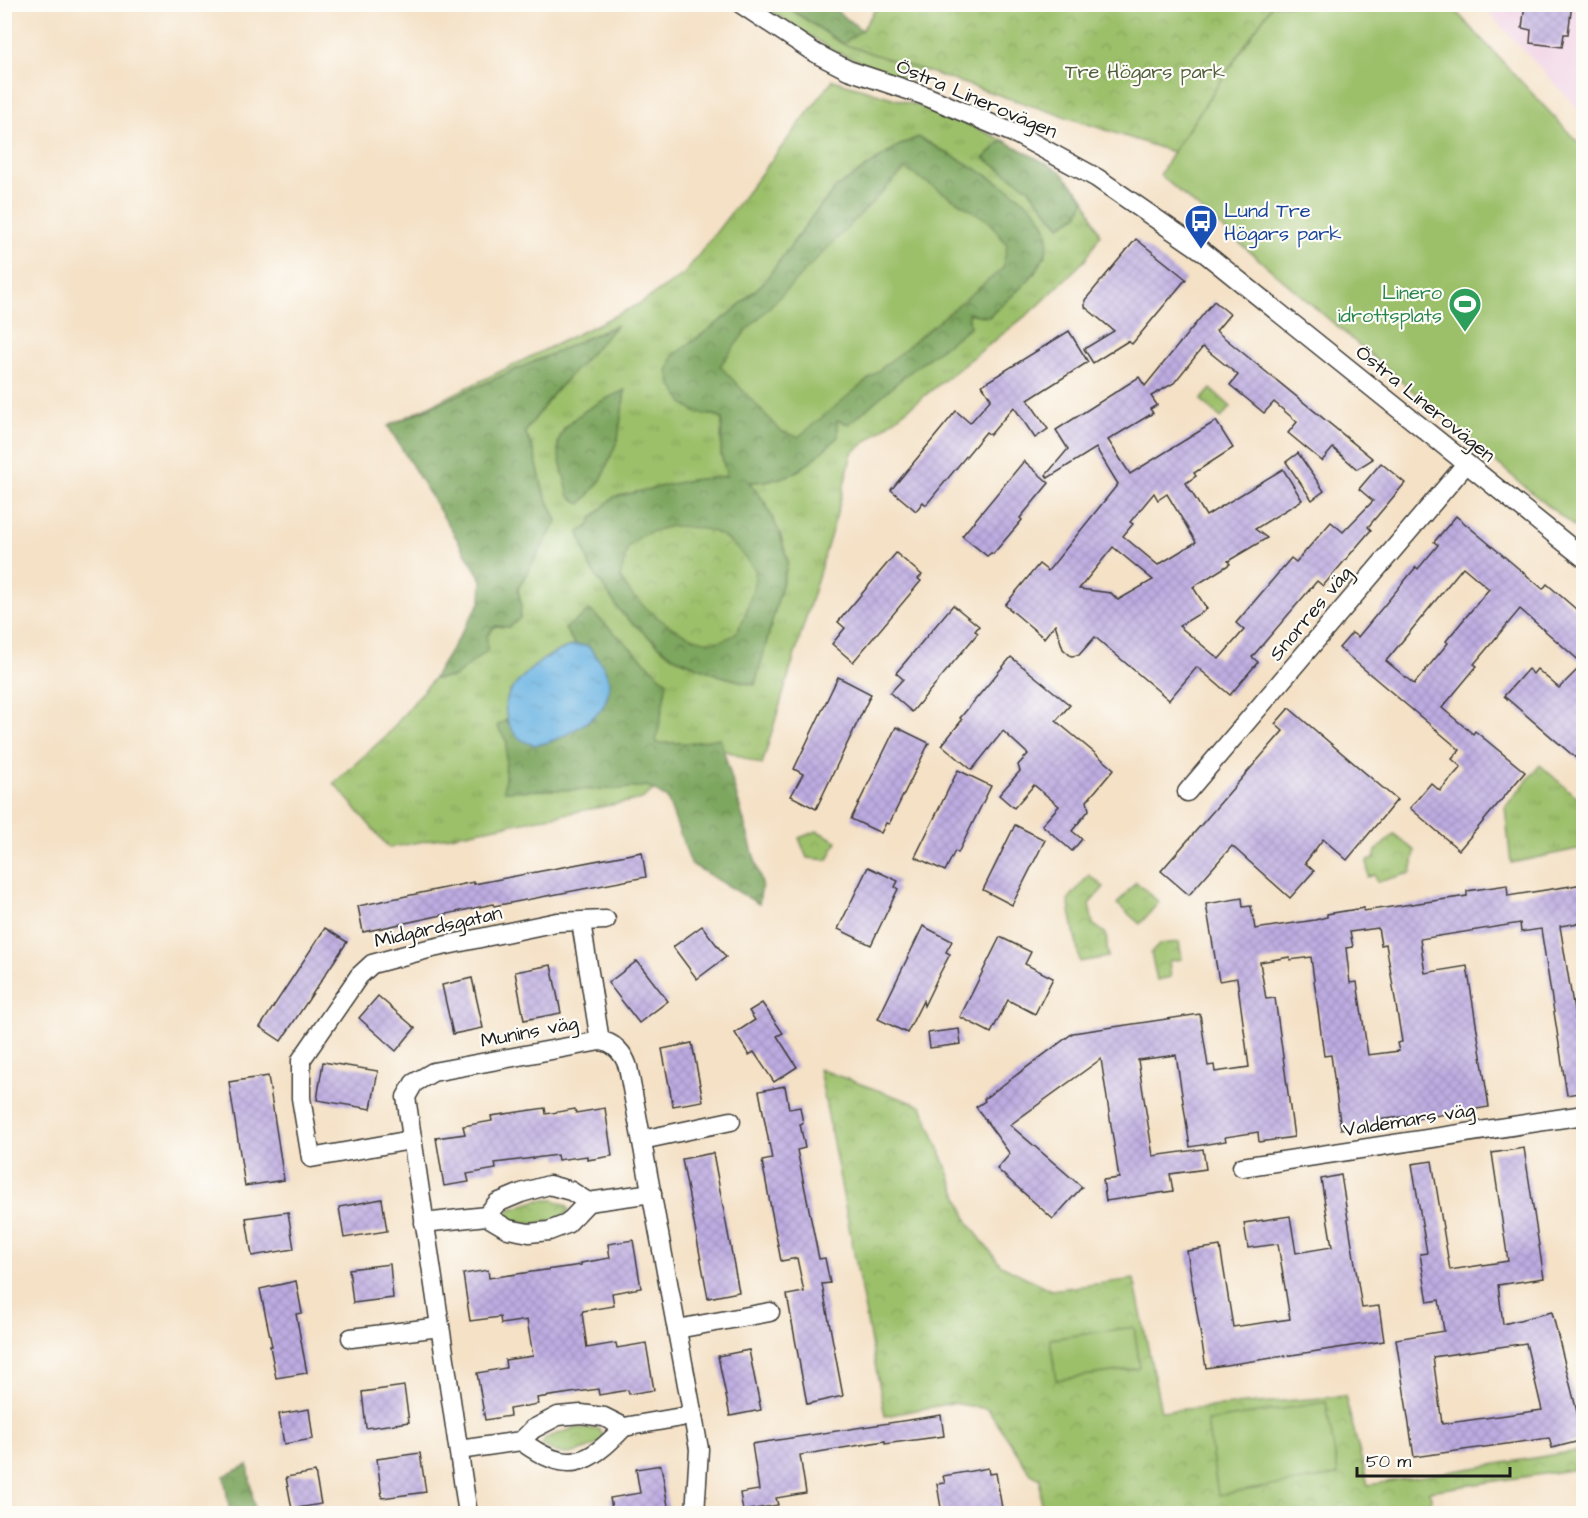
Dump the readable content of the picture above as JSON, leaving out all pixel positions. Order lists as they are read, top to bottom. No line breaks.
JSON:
{"streets":{"street":["Östra Linerovägen","Snorres väg","Midgårdsgatan","Munins väg","Valdemars väg"]},"crossings":[["Östra Linerovägen","Snorres väg"],["Midgårdsgatan","Munins väg"]],"parks":["Tre Högars park"],"places":{"bus stop":["Lund Tre Högars park"],"sports":["Linero idrottsplats"]},"scale_bar":"50 m"}
